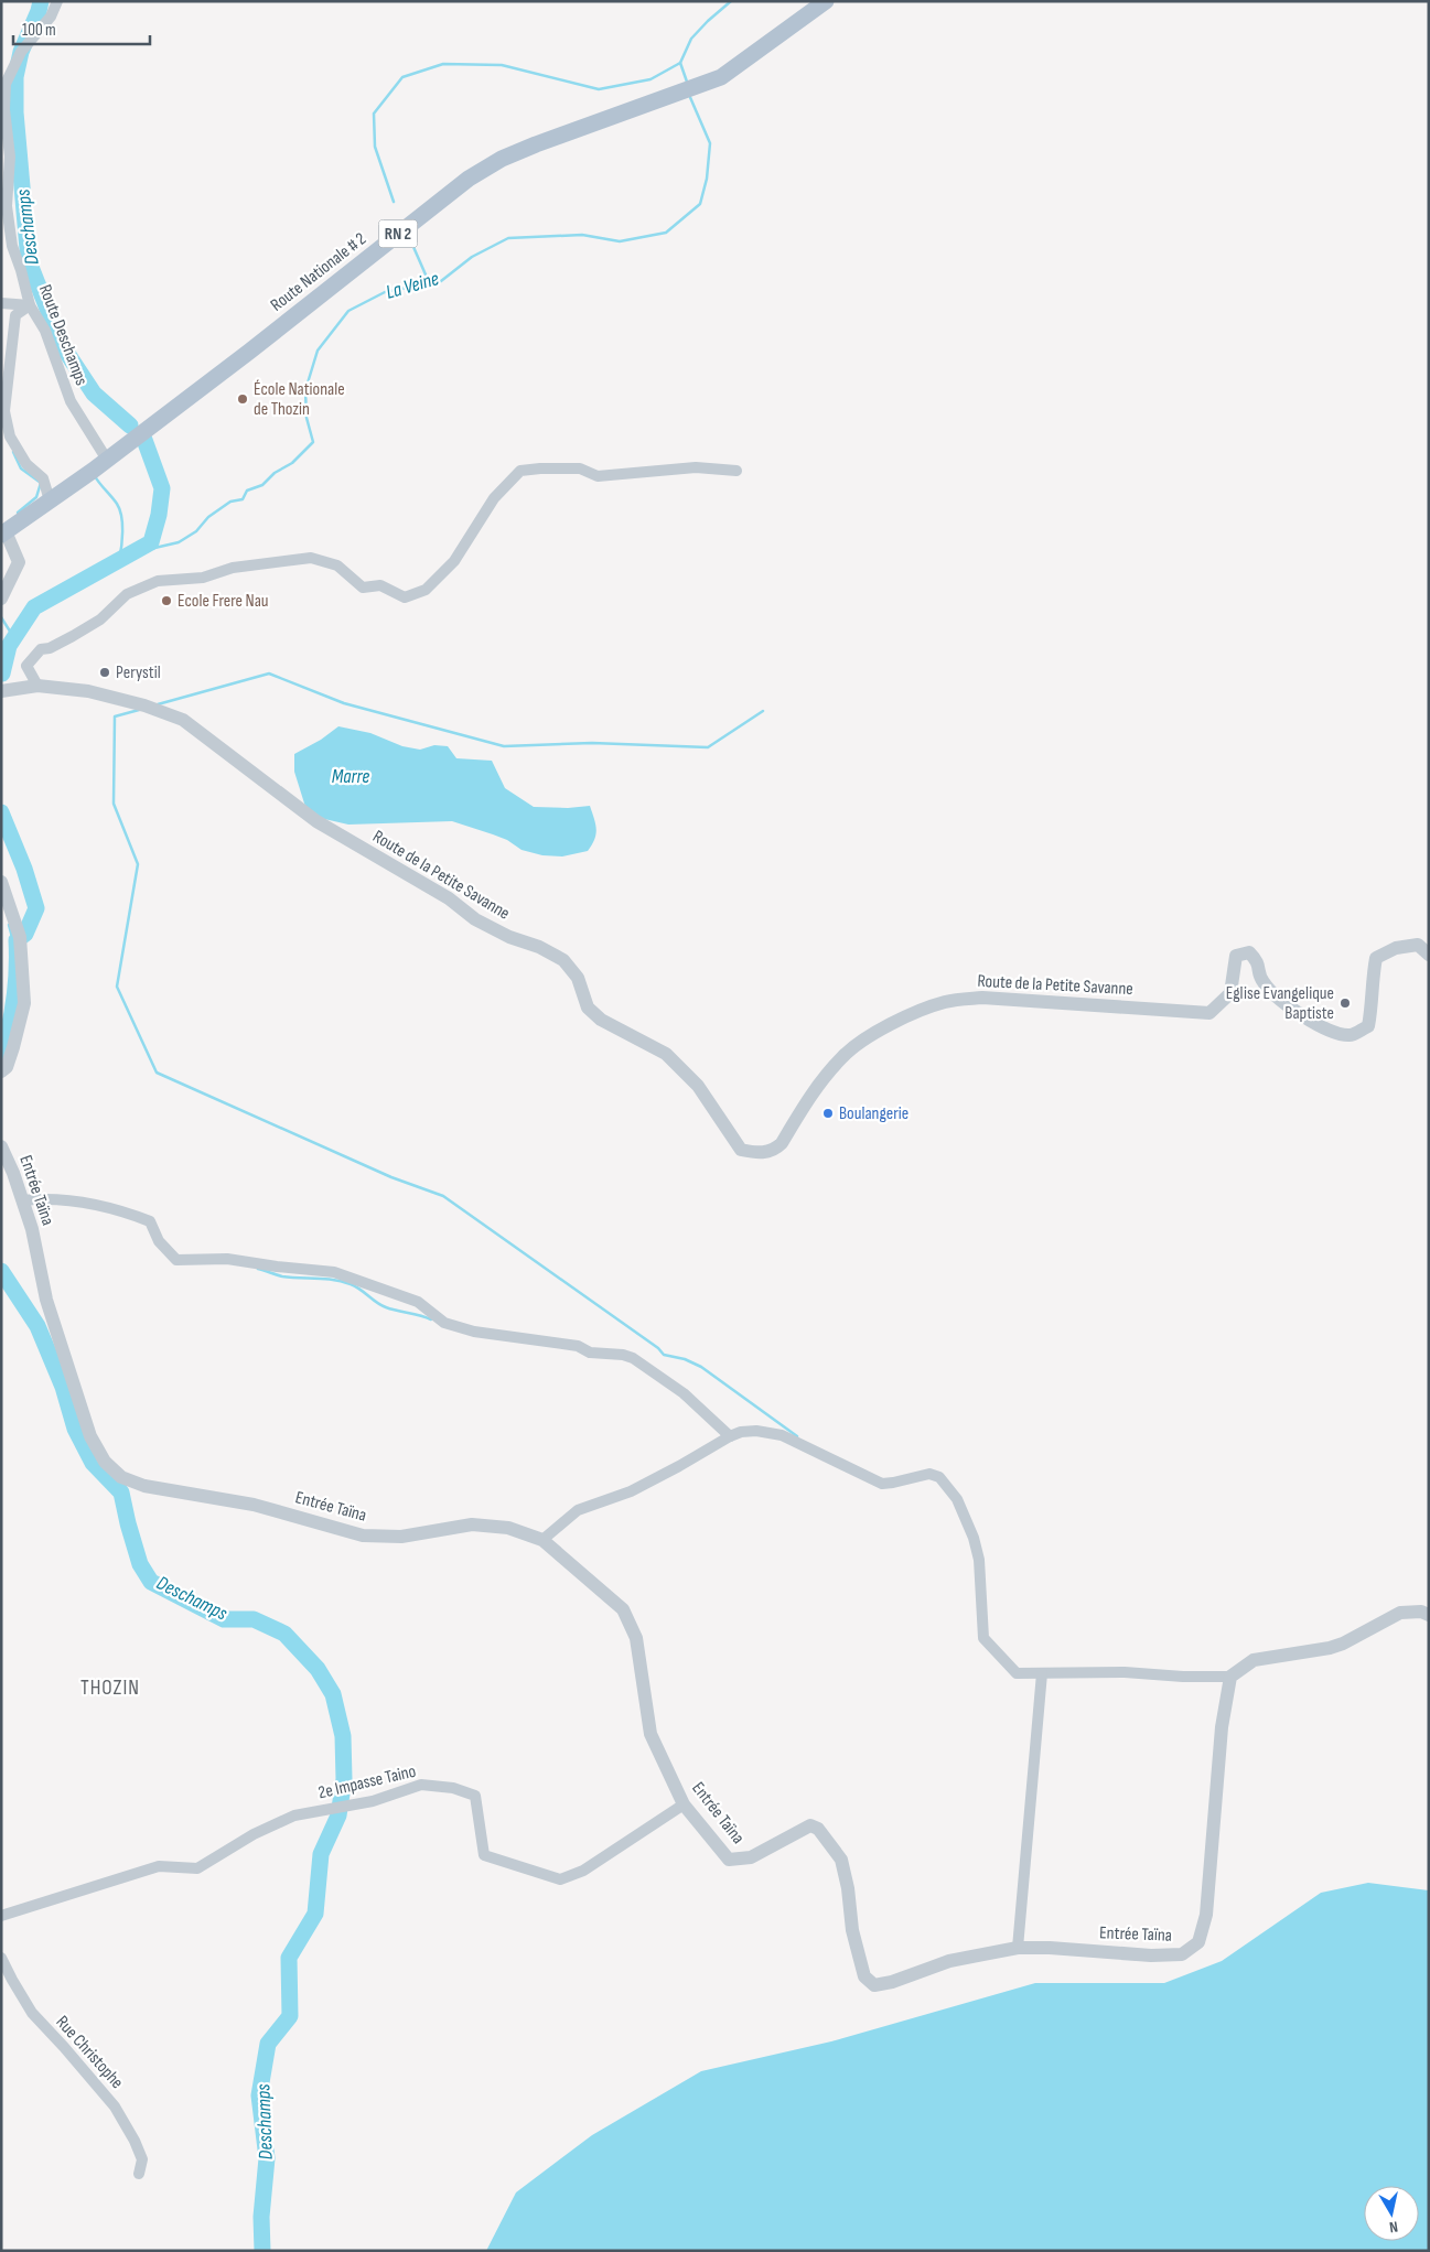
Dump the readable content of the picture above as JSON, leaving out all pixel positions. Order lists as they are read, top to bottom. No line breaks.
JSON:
{"streets":{"main road":["RN 2","Route Nationale # 2"],"street":["Route Deschamps","Route de la Petite Savanne","Entrée Taïna","2e Impasse Taino","Rue Christophe"]},"crossings":[["Route Nationale # 2","Route Deschamps"],["Entrée Taïna","2e Impasse Taino"]],"districts":["THOZIN"],"water":["Deschamps","La Veine","Marre"],"places":["École Nationale de Thozin","Ecole Frere Nau","Perystil","Eglise Evangelique Baptiste","Boulangerie"],"scale_bar":"100 m","north":"bottom"}
